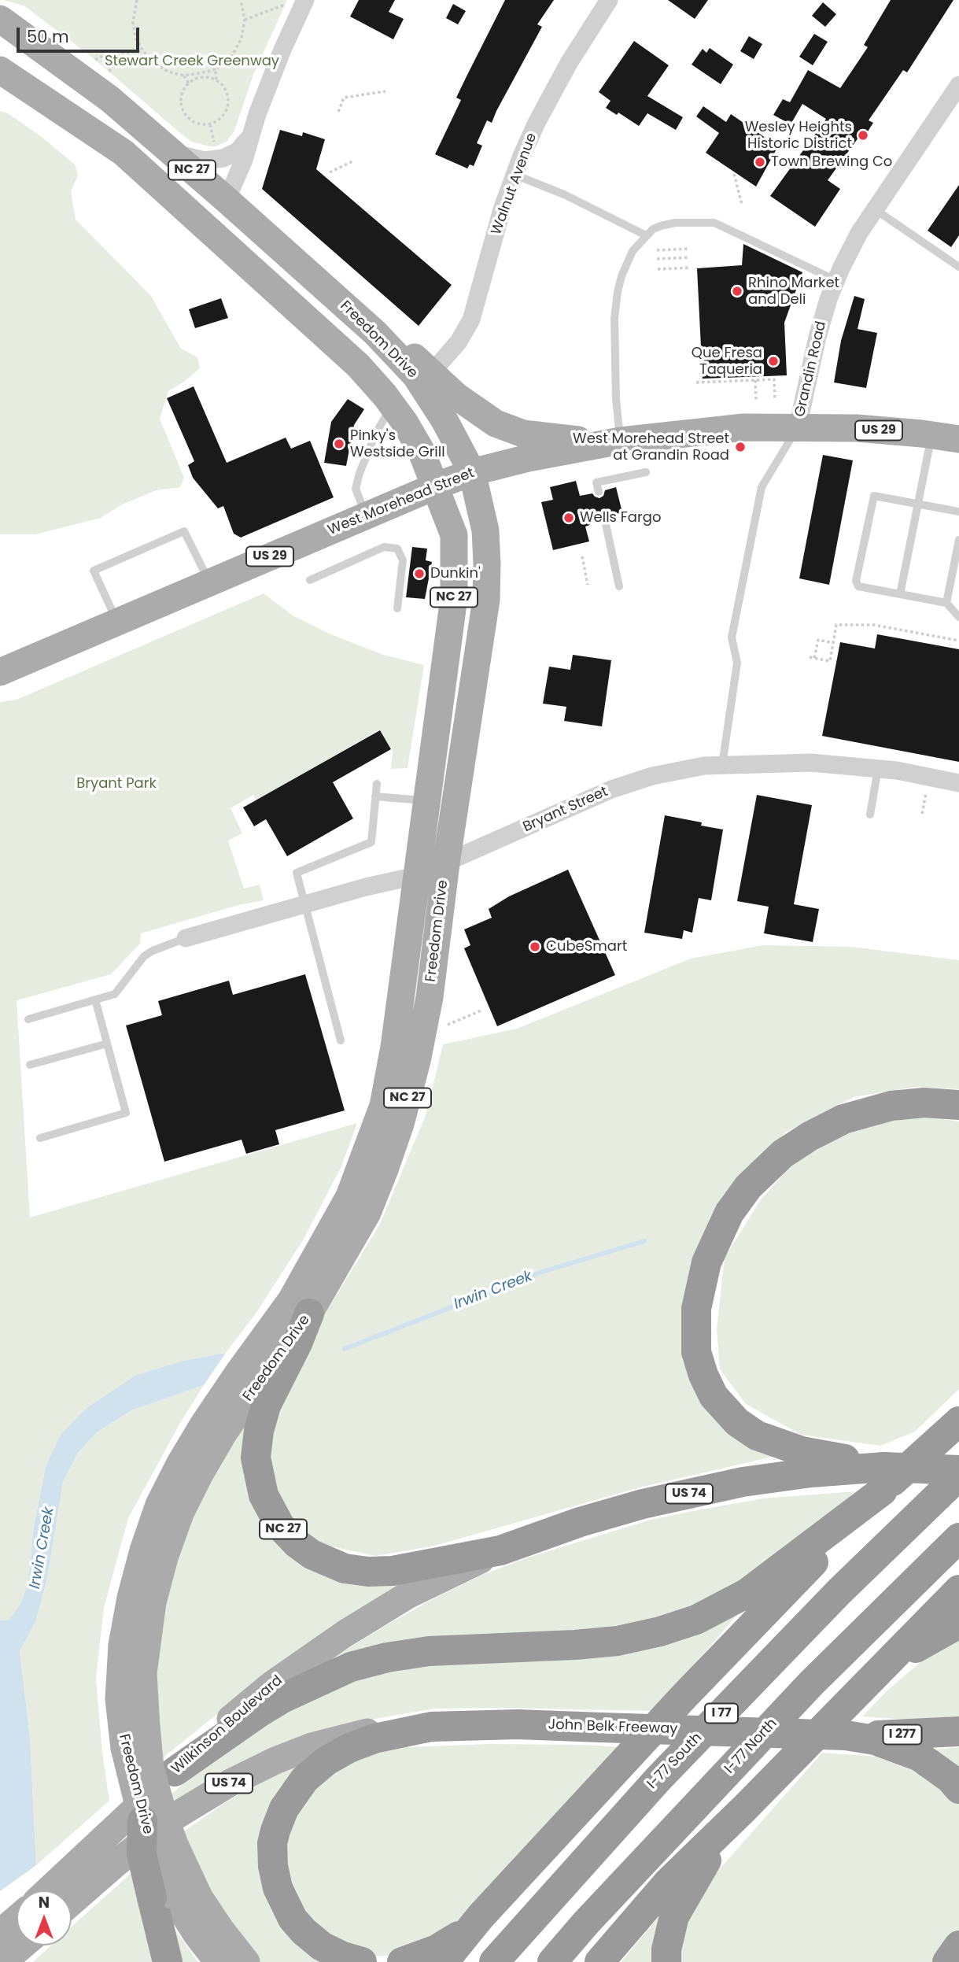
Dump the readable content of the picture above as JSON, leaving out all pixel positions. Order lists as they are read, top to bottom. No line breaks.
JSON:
{"streets":{"highway":["NC 27","US 74","I 77","John Belk Freeway","I 277","I-77 North","I-77 South"],"main road":["Freedom Drive","US 29","West Morehead Street","Wilkinson Boulevard"],"street":["Walnut Avenue","Grandin Road","Bryant Street"]},"crossings":[["NC 27","Freedom Drive"],["NC 27","US 74"],["NC 27","Wilkinson Boulevard"],["Freedom Drive","West Morehead Street"],["Freedom Drive","Bryant Street"],["Grandin Road","West Morehead Street"],["US 74","Wilkinson Boulevard"],["US 74","John Belk Freeway"]],"water":["Irwin Creek"],"parks":["Stewart Creek Greenway","Bryant Park"],"places":["Wesley Heights Historic District","Town Brewing Co","Rhino Market and Deli","Que Fresa Taqueria","Pinky's Westside Grill","West Morehead Street at Grandin Road","Wells Fargo","Dunkin'","CubeSmart"],"scale_bar":"50 m","north":"top"}
